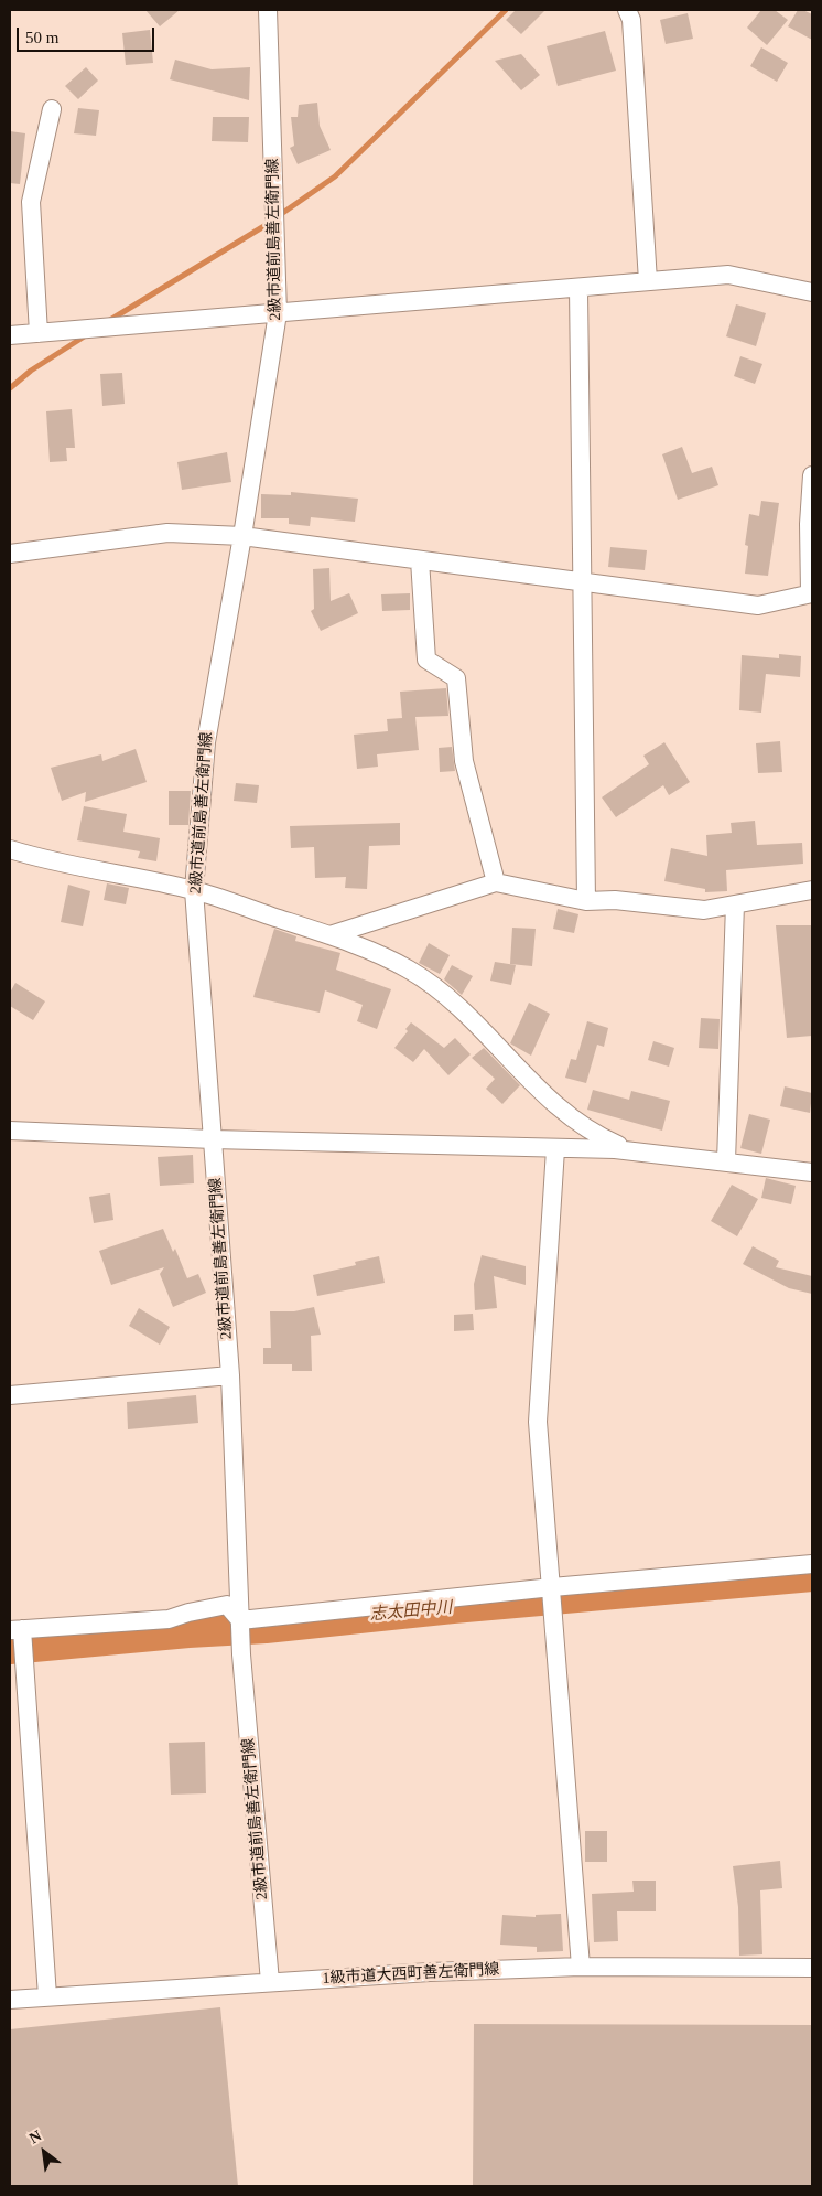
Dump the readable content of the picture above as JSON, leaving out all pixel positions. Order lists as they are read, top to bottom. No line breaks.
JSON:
{"streets":{"street":["2級市道前島善左衛門線","1級市道大西町善左衛門線"]},"crossings":[["2級市道前島善左衛門線","1級市道大西町善左衛門線"]],"water":["志太田中川"],"scale_bar":"50 m","north":"top left"}
